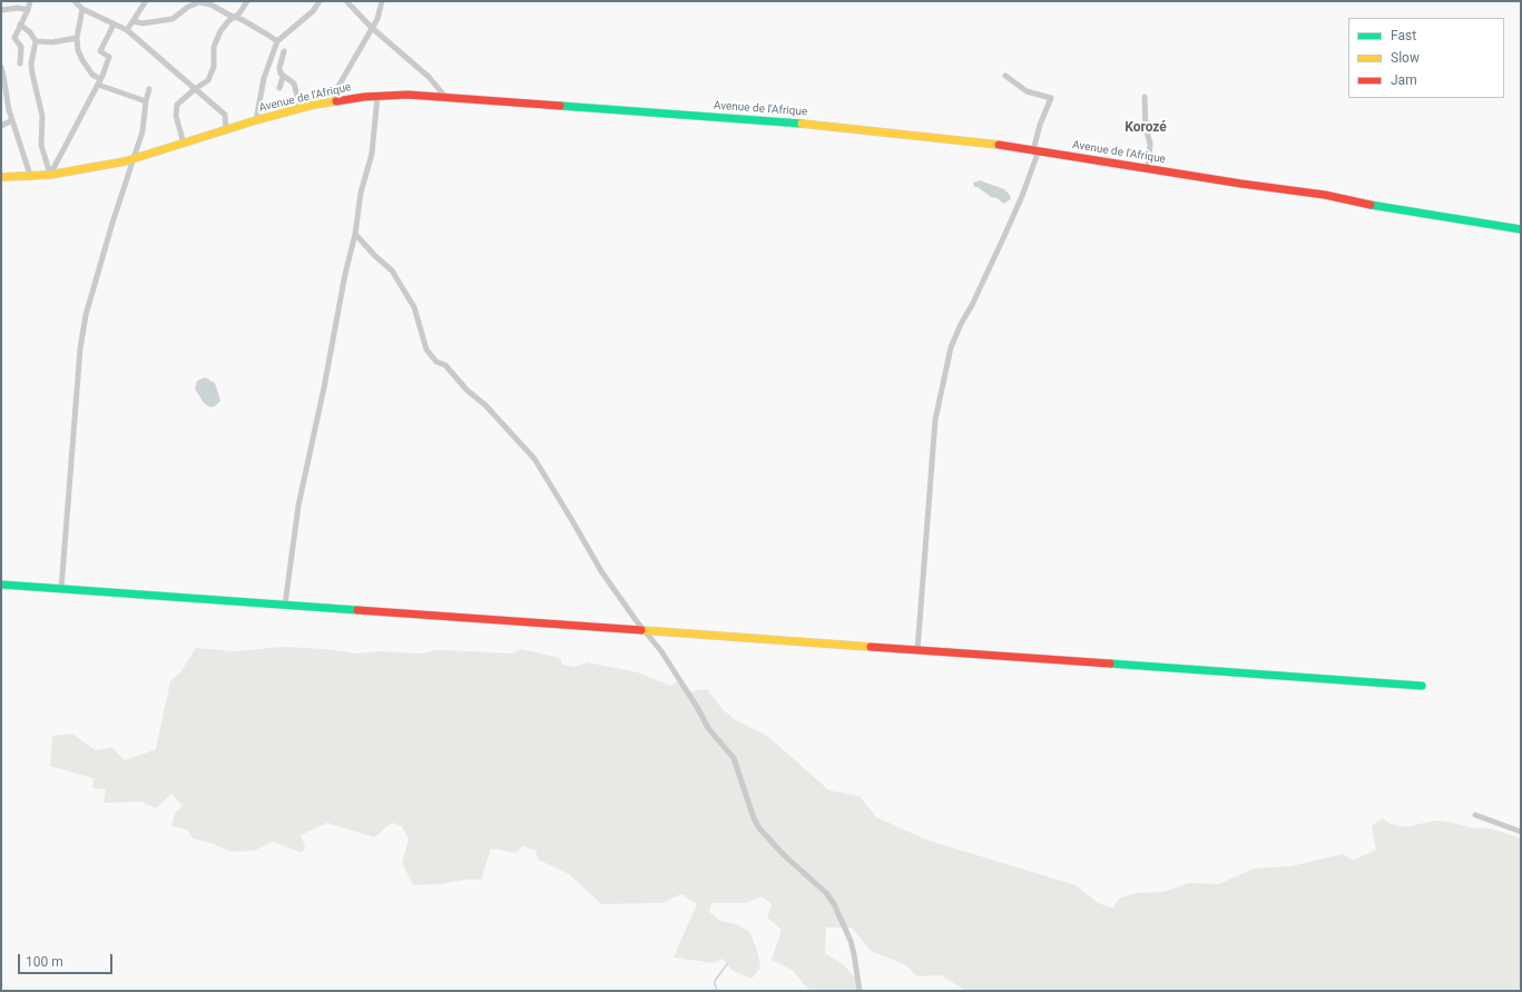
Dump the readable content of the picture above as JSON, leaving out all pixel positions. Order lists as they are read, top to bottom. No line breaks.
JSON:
{"streets":{"main road":["Avenue de l'Afrique"]},"districts":["Korozé"],"legend":["Fast","Slow","Jam"],"scale_bar":"100 m"}
